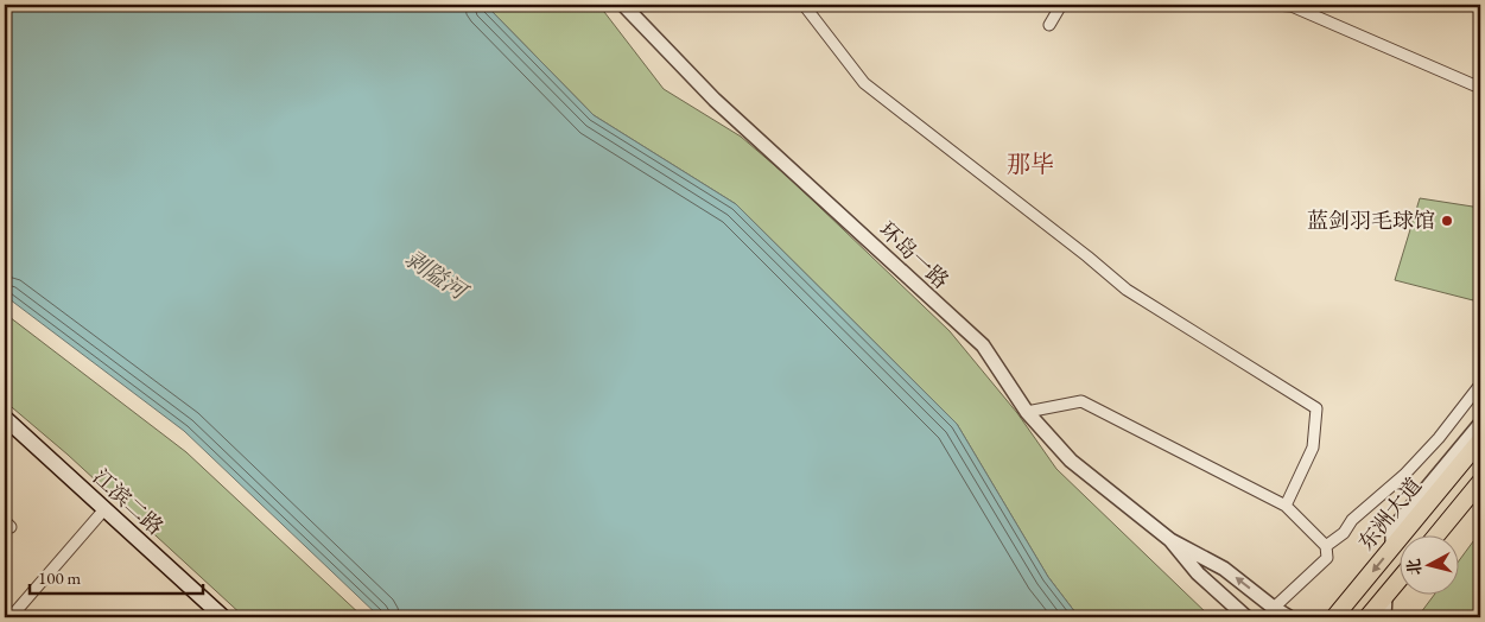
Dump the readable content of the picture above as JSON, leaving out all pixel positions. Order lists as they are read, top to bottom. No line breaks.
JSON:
{"streets":{"main road":["江滨二路","东洲大道"],"street":["环岛一路"]},"districts":["那毕"],"water":["剥隘河"],"places":["蓝剑羽毛球馆"],"scale_bar":"100 m","north":"left"}
